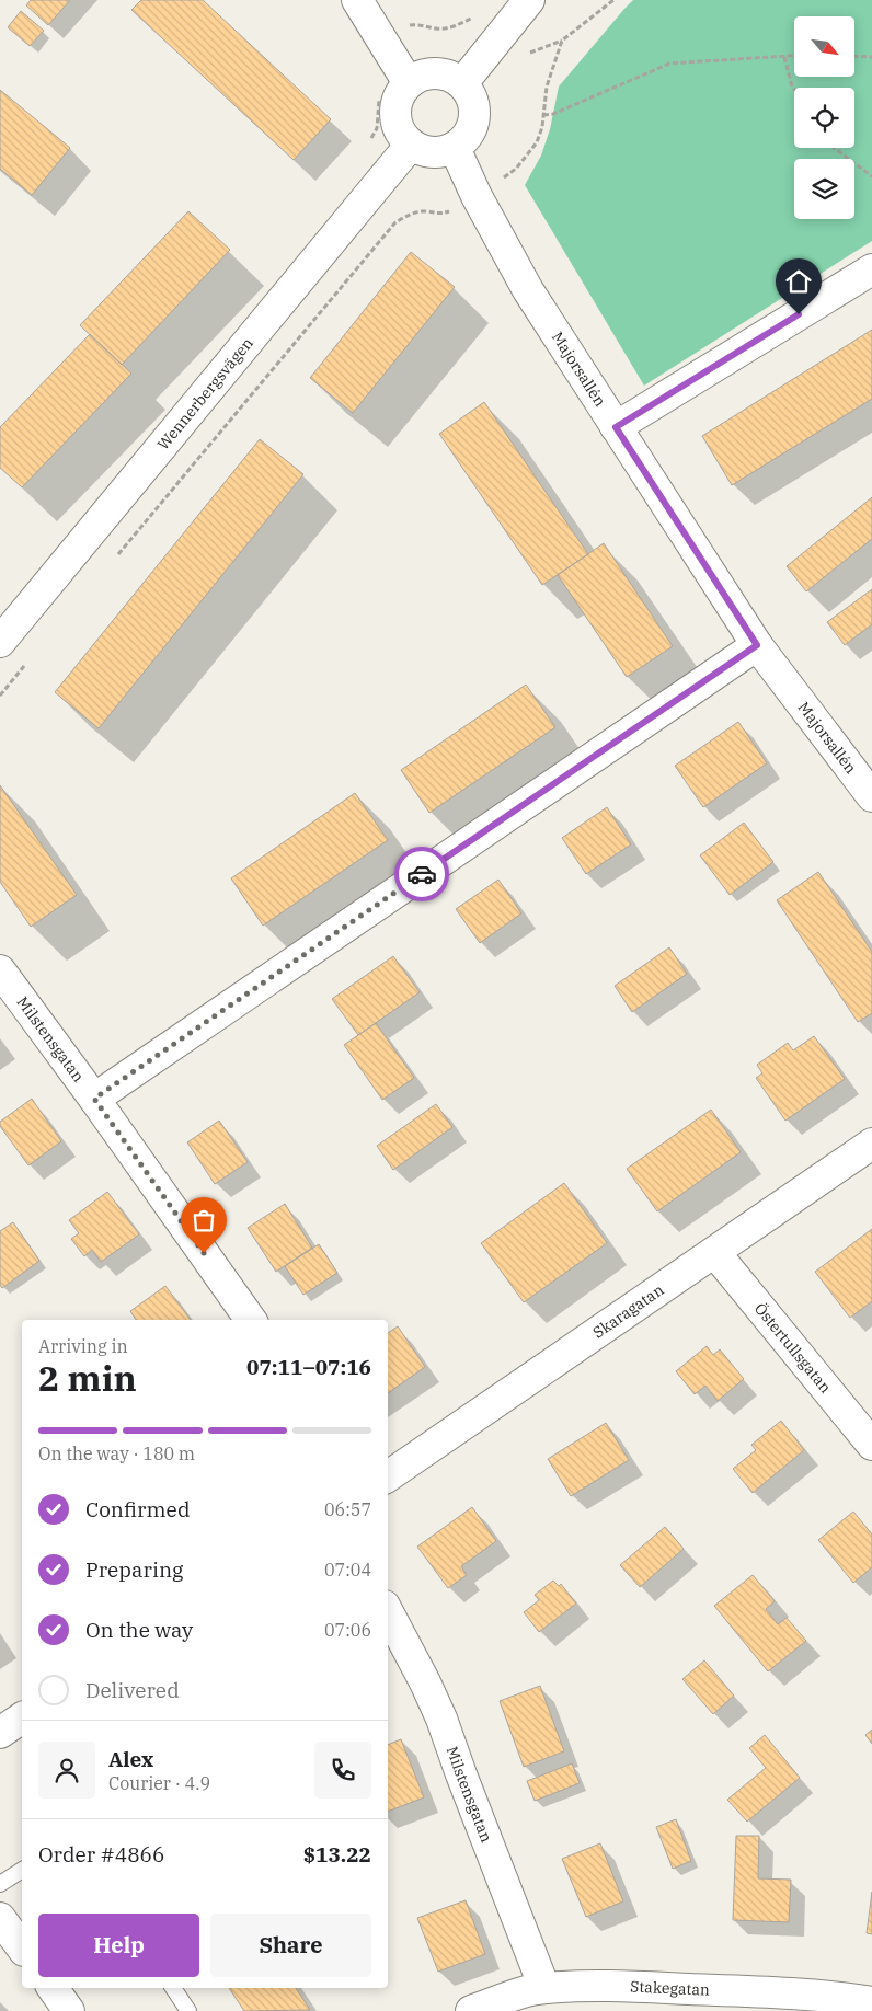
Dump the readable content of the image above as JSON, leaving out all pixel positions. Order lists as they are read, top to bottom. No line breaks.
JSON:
{"streets":{"street":["Majorsallén","Wennerbergsvägen","Milstensgatan","Skaragatan","Östertullsgatan","Stakegatan"]},"crossings":[["Majorsallén","Wennerbergsvägen"],["Milstensgatan","Stakegatan"],["Skaragatan","Östertullsgatan"]],"north":"bottom right","page":{"heading":["2 min","Arriving in","07:11–07:16"],"panel":["Alex","Courier · 4.9","Order #4866","$13.22"],"bar":"On the way · 180 m","list":[["Confirmed","06:57"],["Preparing","07:04"],["On the way","07:06"],"Delivered"],"buttons":["Help","Share"]}}
